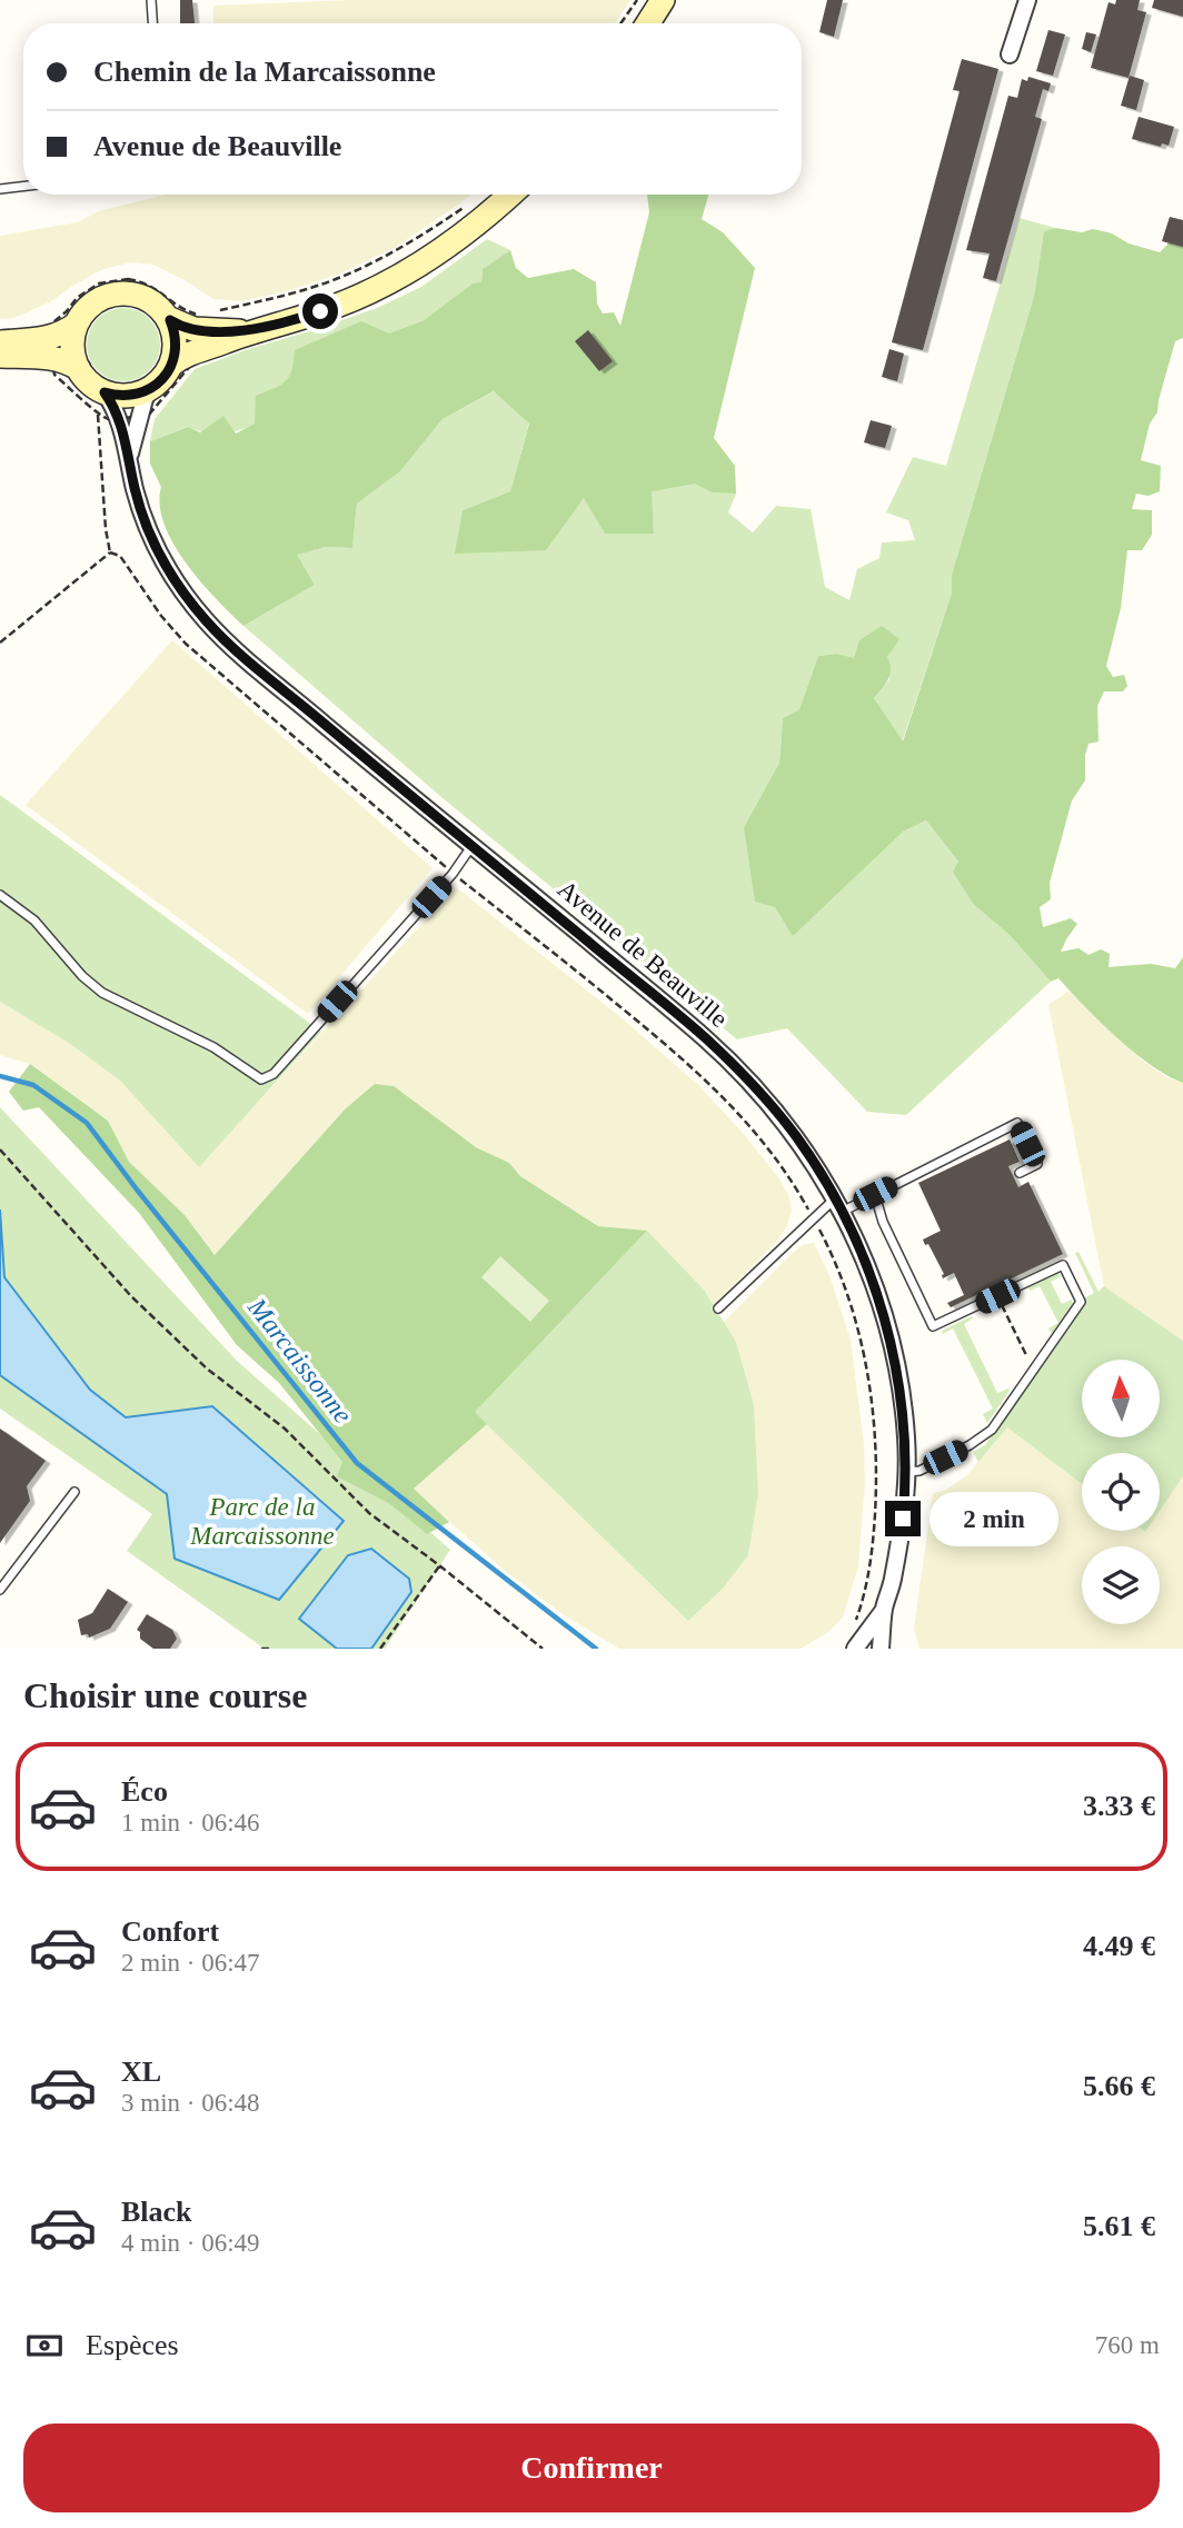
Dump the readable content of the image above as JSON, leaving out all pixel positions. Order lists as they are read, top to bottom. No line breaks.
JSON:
{"streets":{"street":["Avenue de Beauville"]},"water":["Marcaissonne"],"parks":["Parc de la Marcaissonne"],"north":"top","page":{"banner":["Chemin de la Marcaissonne","Avenue de Beauville"],"bubble":"2 min","heading":"Choisir une course","list":[{"name":"Éco","note":"1 min · 06:46","value":"3.33 €"},{"name":"Confort","note":"2 min · 06:47","value":"4.49 €"},{"name":"XL","note":"3 min · 06:48","value":"5.66 €"},{"name":"Black","note":"4 min · 06:49","value":"5.61 €"}],"pay":["Espèces","760 m"],"buttons":"Confirmer"}}
